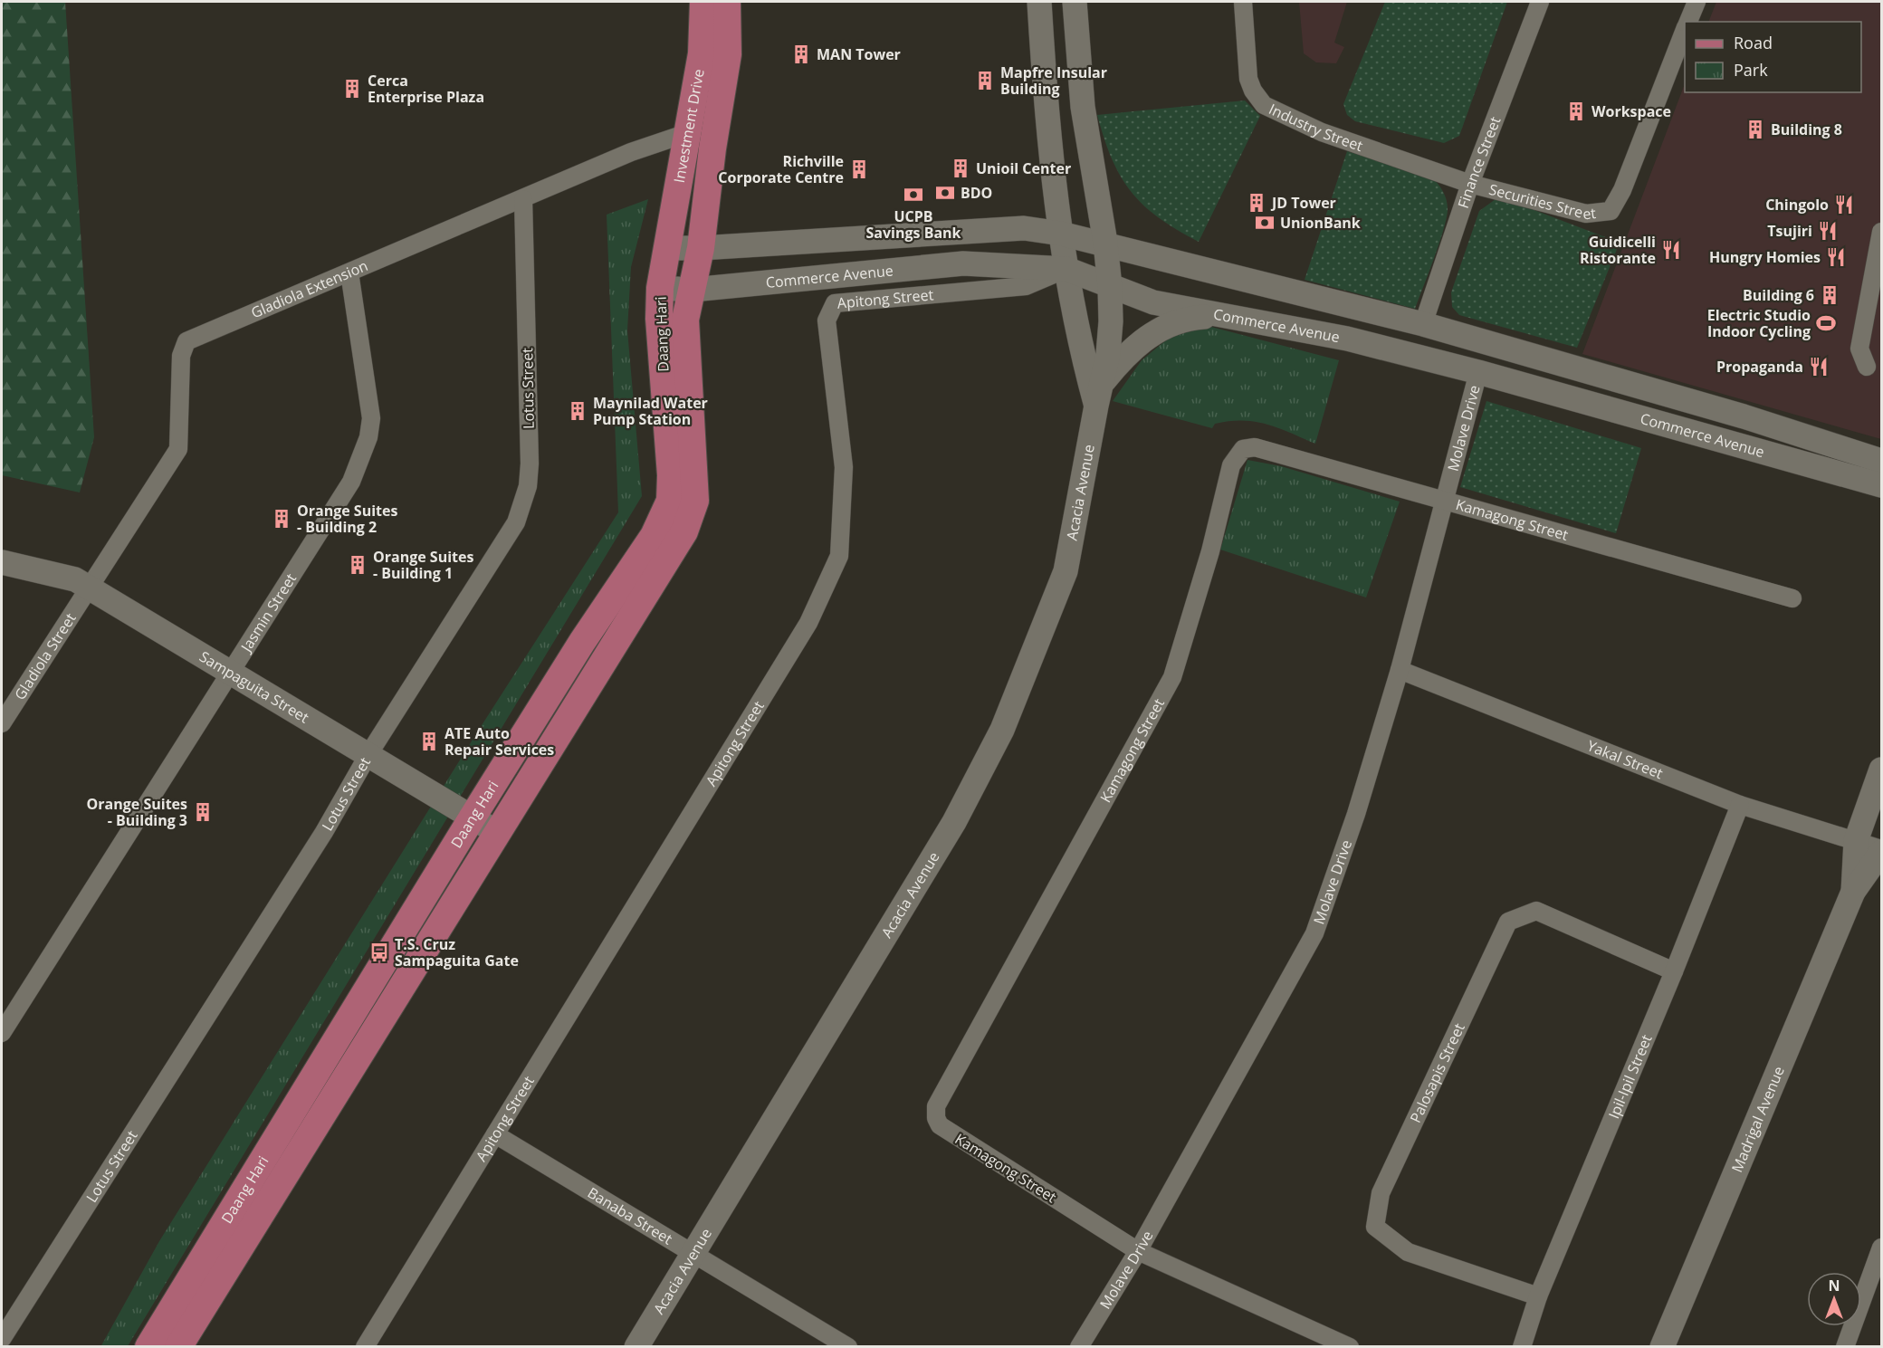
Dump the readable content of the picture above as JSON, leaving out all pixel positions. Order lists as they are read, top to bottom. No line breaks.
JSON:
{"streets":{"main road":["Investment Drive","Commerce Avenue","Daang Hari","Acacia Avenue","Sampaguita Street","Madrigal Avenue"],"street":["Industry Street","Finance Street","Securities Street","Gladiola Extension","Apitong Street","Lotus Street","Molave Drive","Kamagong Street","Jasmin Street","Gladiola Street","Yakal Street","Palosapis Street","Ipil-Ipil Street","Banaba Street"]},"crossings":[["Investment Drive","Commerce Avenue"],["Investment Drive","Gladiola Extension"],["Investment Drive","Daang Hari"],["Industry Street","Finance Street"],["Industry Street","Securities Street"],["Finance Street","Securities Street"],["Finance Street","Commerce Avenue"],["Commerce Avenue","Apitong Street"],["Commerce Avenue","Daang Hari"],["Commerce Avenue","Molave Drive"],["Commerce Avenue","Acacia Avenue"],["Gladiola Extension","Lotus Street"],["Gladiola Extension","Jasmin Street"],["Gladiola Extension","Gladiola Street"],["Gladiola Extension","Sampaguita Street"],["Apitong Street","Acacia Avenue"],["Apitong Street","Banaba Street"],["Daang Hari","Sampaguita Street"],["Lotus Street","Sampaguita Street"],["Molave Drive","Kamagong Street"],["Molave Drive","Yakal Street"],["Acacia Avenue","Banaba Street"],["Jasmin Street","Sampaguita Street"],["Gladiola Street","Sampaguita Street"],["Yakal Street","Ipil-Ipil Street"],["Yakal Street","Madrigal Avenue"],["Palosapis Street","Ipil-Ipil Street"]],"places":{"building":["MAN Tower","Mapfre Insular Building","Cerca Enterprise Plaza","Workspace","Building 8","Unioil Center","Richville Corporate Centre","JD Tower","Building 6","Maynilad Water Pump Station","Orange Suites - Building 2","Orange Suites - Building 1","ATE Auto Repair Services","Orange Suites - Building 3"],"bank":["BDO","UCPB Savings Bank","UnionBank"],"restaurant":["Chingolo","Tsujiri","Guidicelli Ristorante","Hungry Homies","Propaganda"],"sports":["Electric Studio Indoor Cycling"],"bus stop":["T.S. Cruz Sampaguita Gate"]},"legend":["Road","Park"],"north":"top"}
